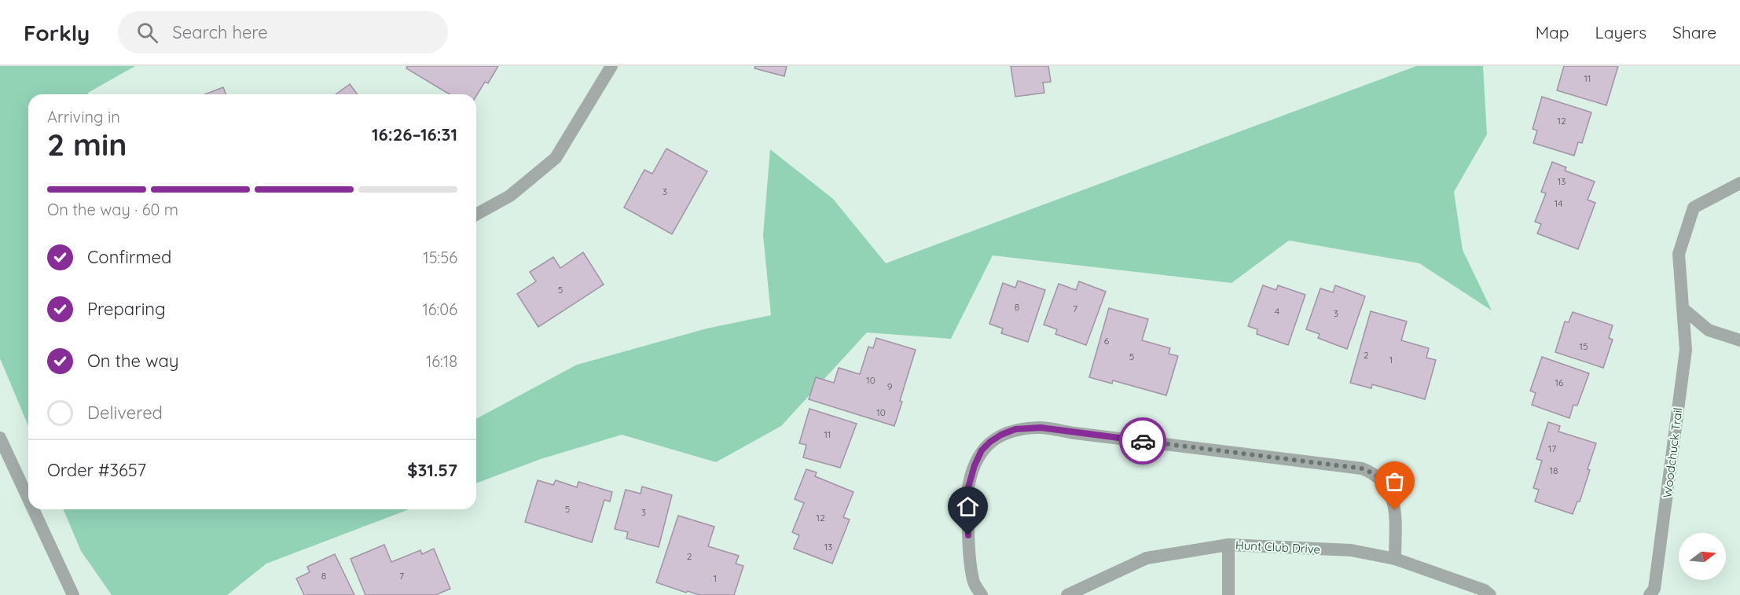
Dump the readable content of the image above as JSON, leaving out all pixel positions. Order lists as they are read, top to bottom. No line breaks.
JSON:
{"streets":{"street":["Woodchuck Trail","Hunt Club Drive"]},"house_numbers":["11","12","13","3","14","5","8","7","4","3","6","15","2","5","1","10","16","9","10","11","17","18","5","3","12","13","2","8","7","1"],"north":"right","page":{"header":"Forkly","search":"Search here","nav":["Map","Layers","Share"],"heading":["2 min","Arriving in","16:26–16:31"],"panel":["Order #3657","$31.57"],"bar":"On the way · 60 m","list":[["Confirmed","15:56"],["Preparing","16:06"],["On the way","16:18"],"Delivered"]}}
